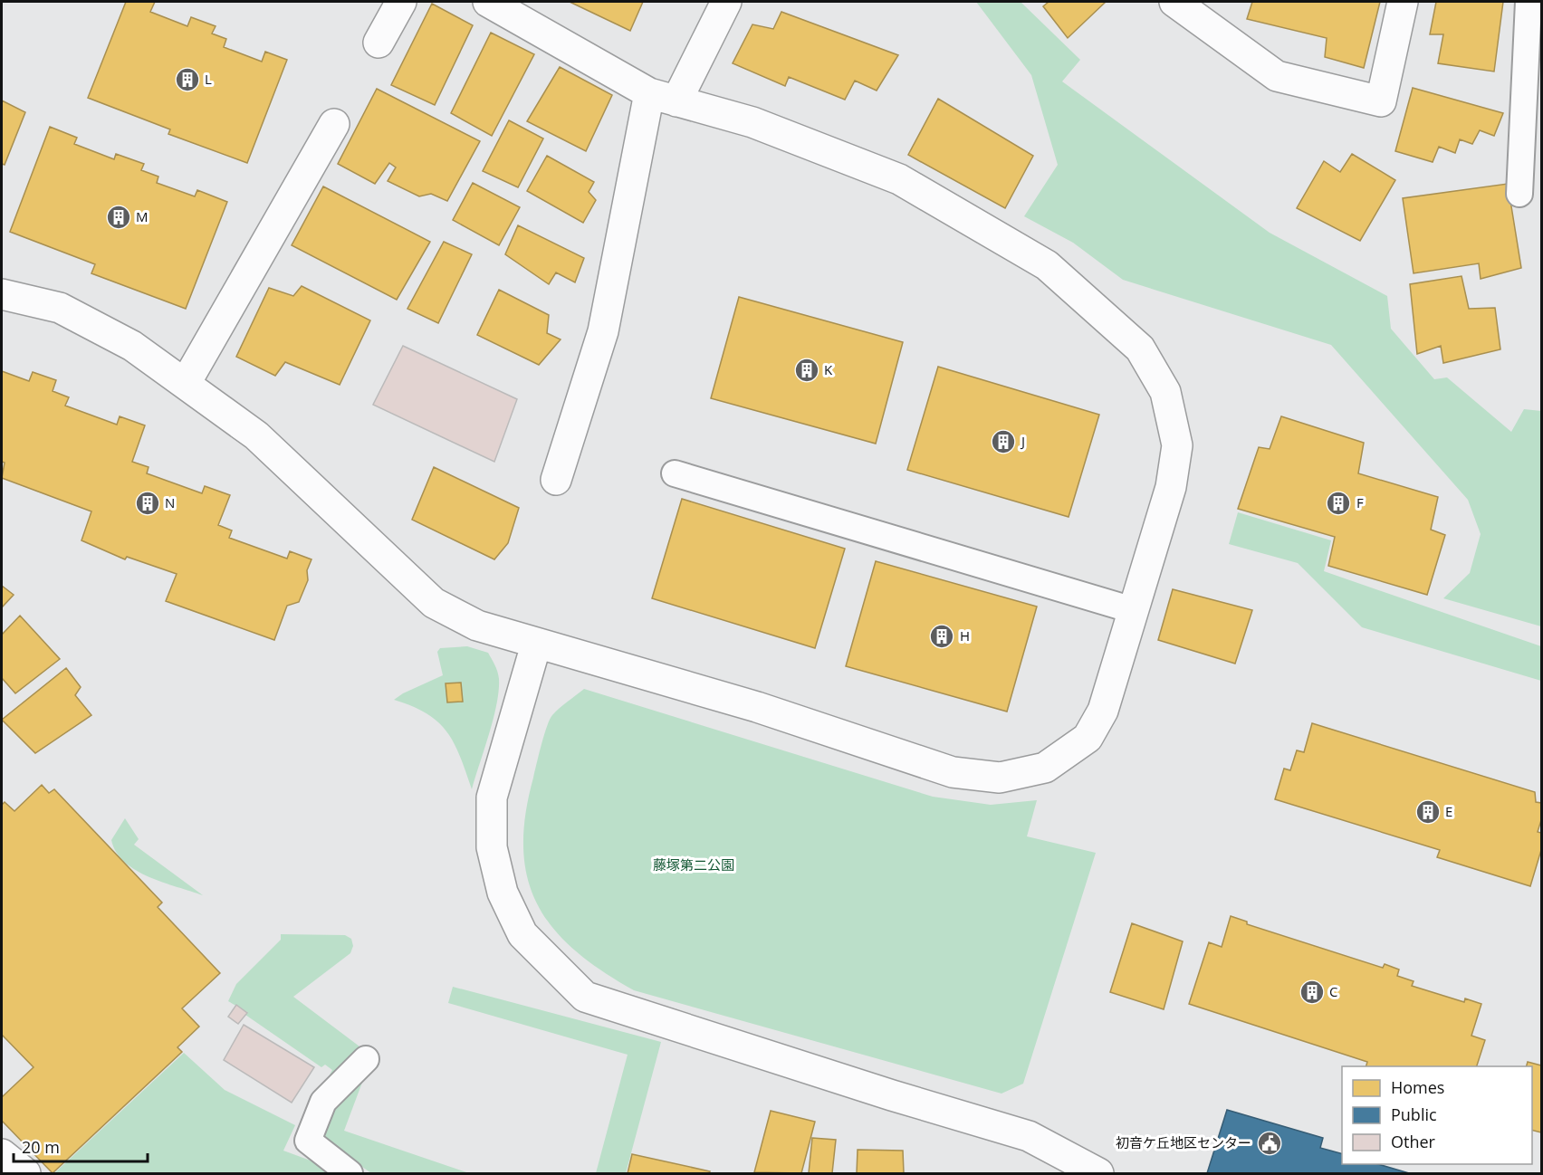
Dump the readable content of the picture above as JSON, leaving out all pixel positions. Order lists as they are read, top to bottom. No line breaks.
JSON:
{"parks":["藤塚第二公園"],"places":{"building":["L","M","K","J","N","F","H","E","C"],"public building":["初音ケ丘地区センター"]},"legend":["Homes","Public","Other"],"scale_bar":"20 m"}
